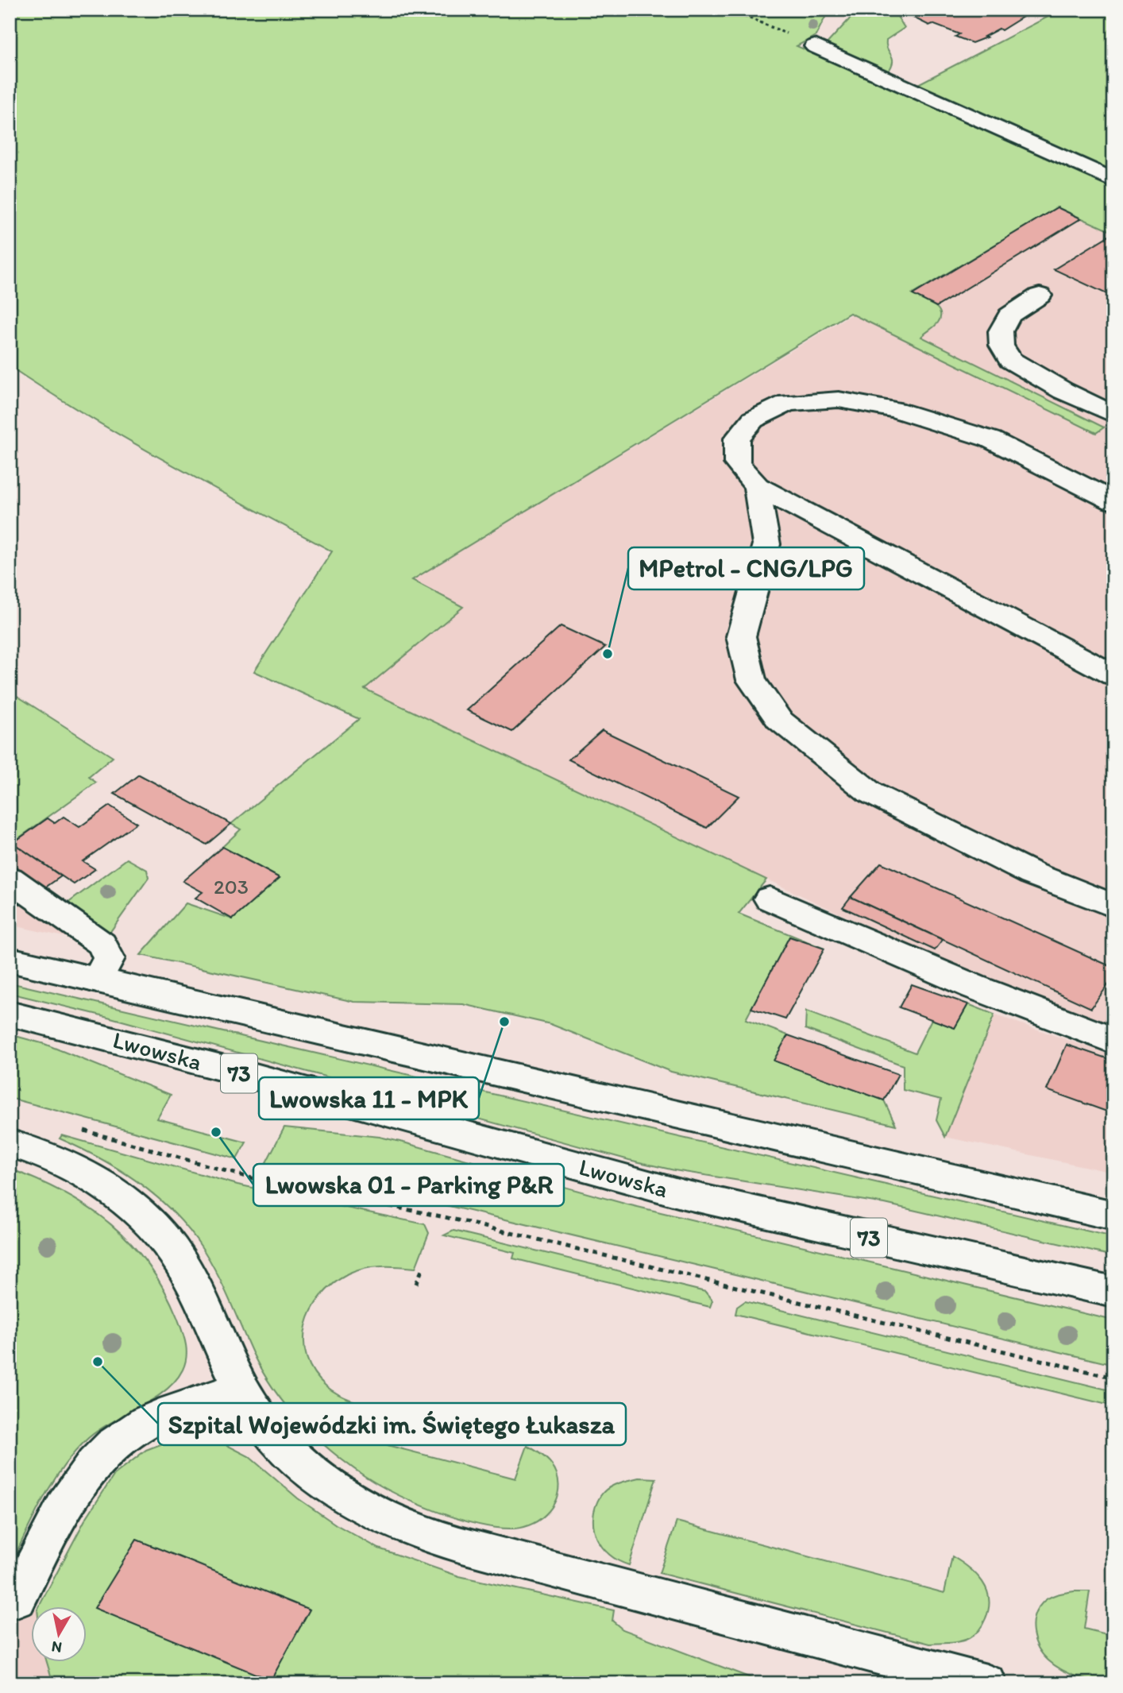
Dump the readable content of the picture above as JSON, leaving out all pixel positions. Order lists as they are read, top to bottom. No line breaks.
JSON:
{"streets":{"main road":["Lwowska","73"]},"places":["MPetrol - CNG/LPG","Lwowska 11 - MPK","Lwowska 01 - Parking P&R","Szpital Wojewódzki im. Świętego Łukasza"],"house_numbers":["203"],"north":"bottom"}
